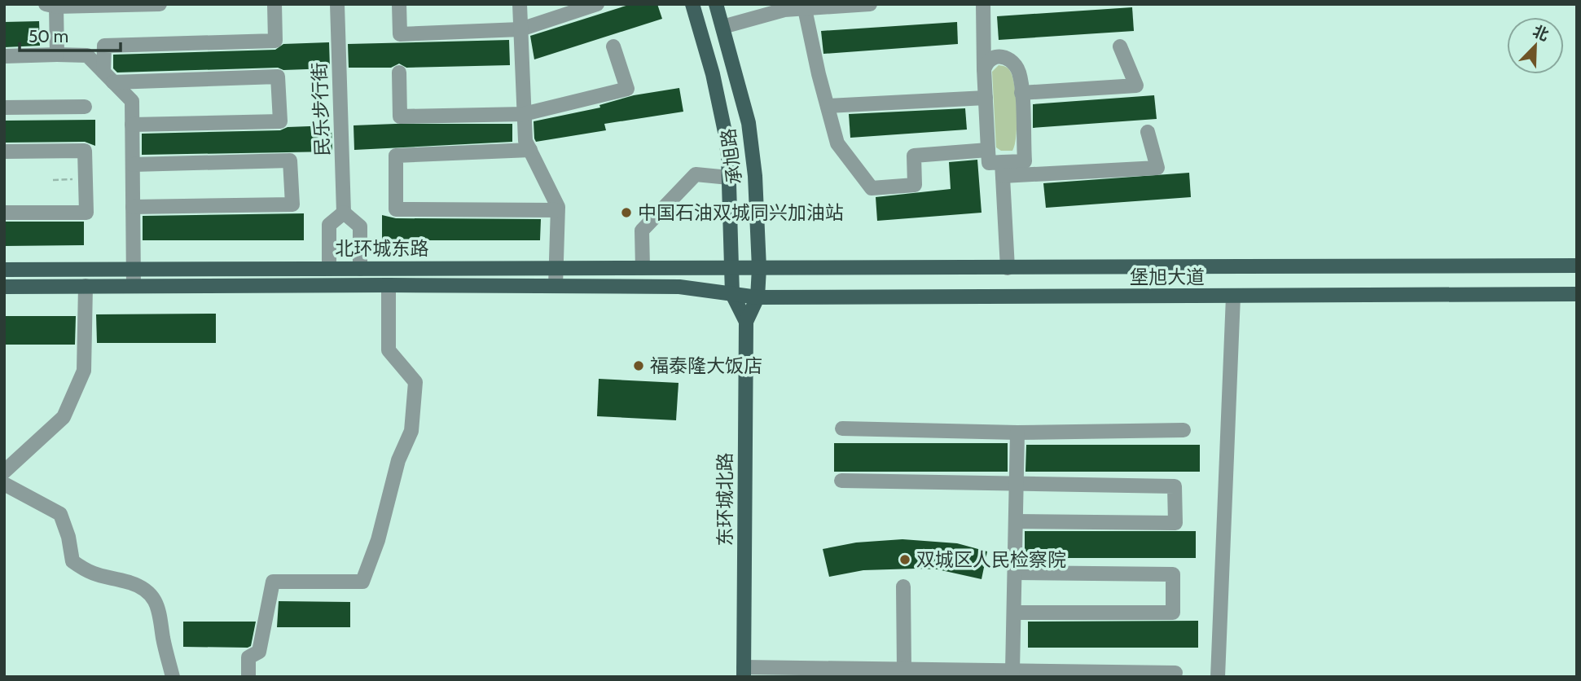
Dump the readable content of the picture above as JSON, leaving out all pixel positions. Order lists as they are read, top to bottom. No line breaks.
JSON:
{"streets":{"main road":["承旭路","北环城东路","堡旭大道","东环城北路"],"street":["民乐步行街"]},"crossings":[["承旭路","北环城东路"],["承旭路","堡旭大道"],["承旭路","东环城北路"],["北环城东路","堡旭大道"]],"places":["中国石油双城同兴加油站","福泰隆大饭店","双城区人民检察院"],"scale_bar":"50 m","north":"top right"}
